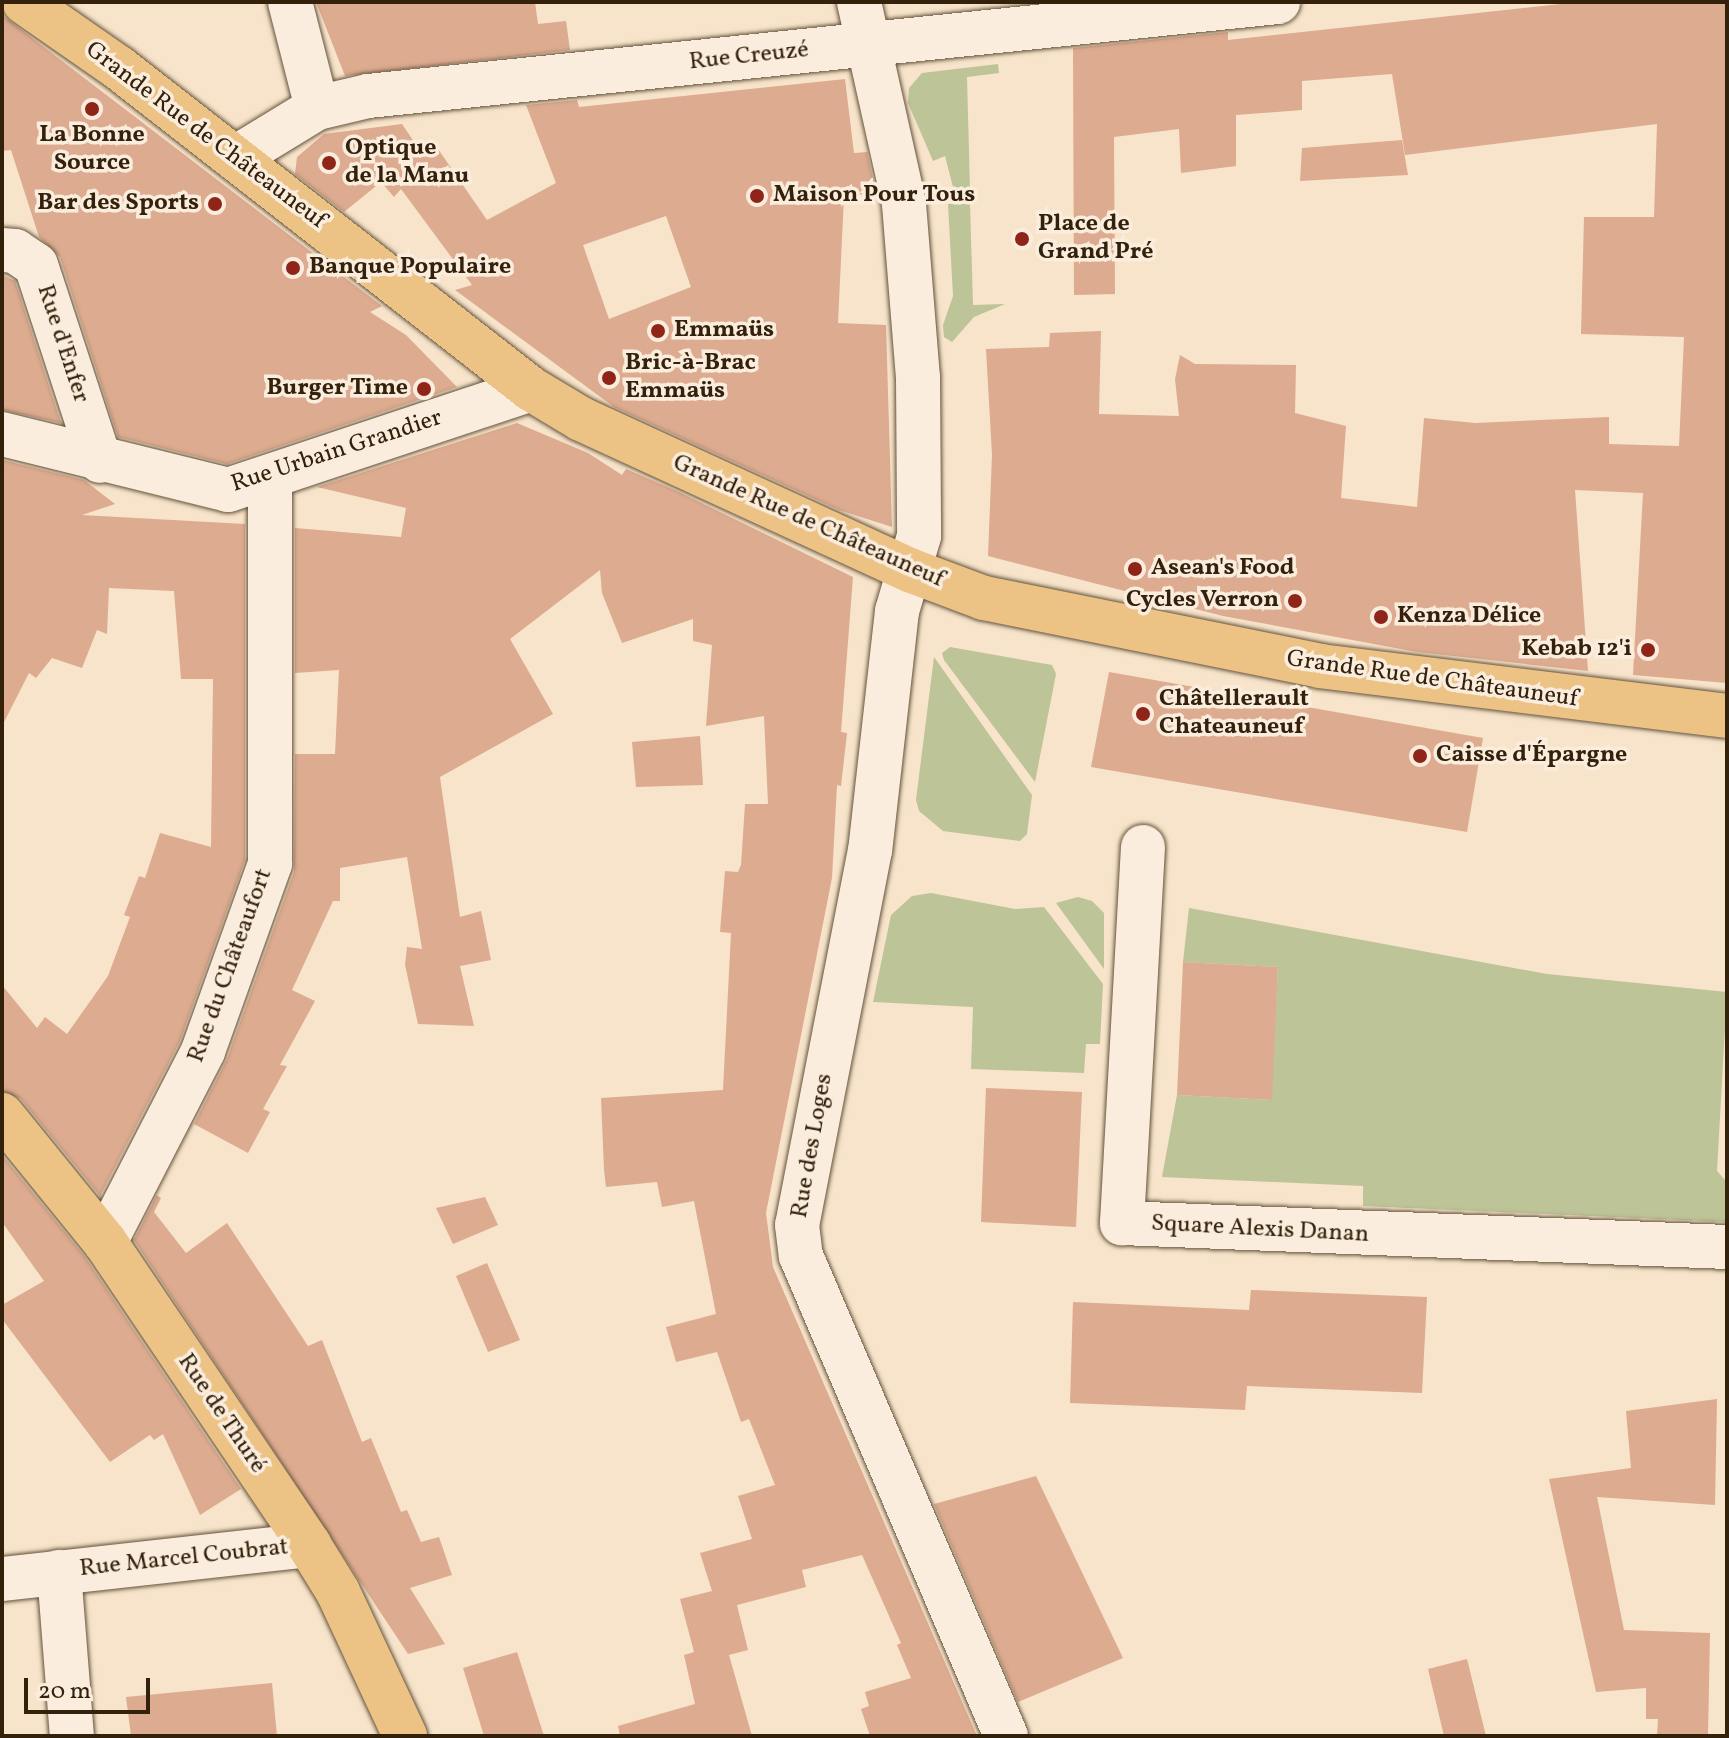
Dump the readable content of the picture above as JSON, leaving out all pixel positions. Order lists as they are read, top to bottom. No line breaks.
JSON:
{"streets":{"main road":["Grande Rue de Châteauneuf","Rue de Thuré"],"street":["Rue Creuzé","Rue d'Enfer","Rue Urbain Grandier","Rue du Châteaufort","Rue des Loges","Square Alexis Danan","Rue Marcel Coubrat"]},"crossings":[["Rue Creuzé","Grande Rue de Châteauneuf"],["Rue Creuzé","Rue des Loges"],["Grande Rue de Châteauneuf","Rue Urbain Grandier"],["Grande Rue de Châteauneuf","Rue des Loges"],["Rue d'Enfer","Rue Urbain Grandier"],["Rue Urbain Grandier","Rue du Châteaufort"],["Rue du Châteaufort","Rue de Thuré"],["Rue de Thuré","Rue Marcel Coubrat"]],"places":["La Bonne Source","Optique de la Manu","Maison Pour Tous","Bar des Sports","Place de Grand Pré","Banque Populaire","Emmaüs","Bric-à-Brac Emmaüs","Burger Time","Asean's Food","Cycles Verron","Kenza Délice","Kebab 12'i","Châtellerault Chateauneuf","Caisse d'Épargne"],"scale_bar":"20 m"}
